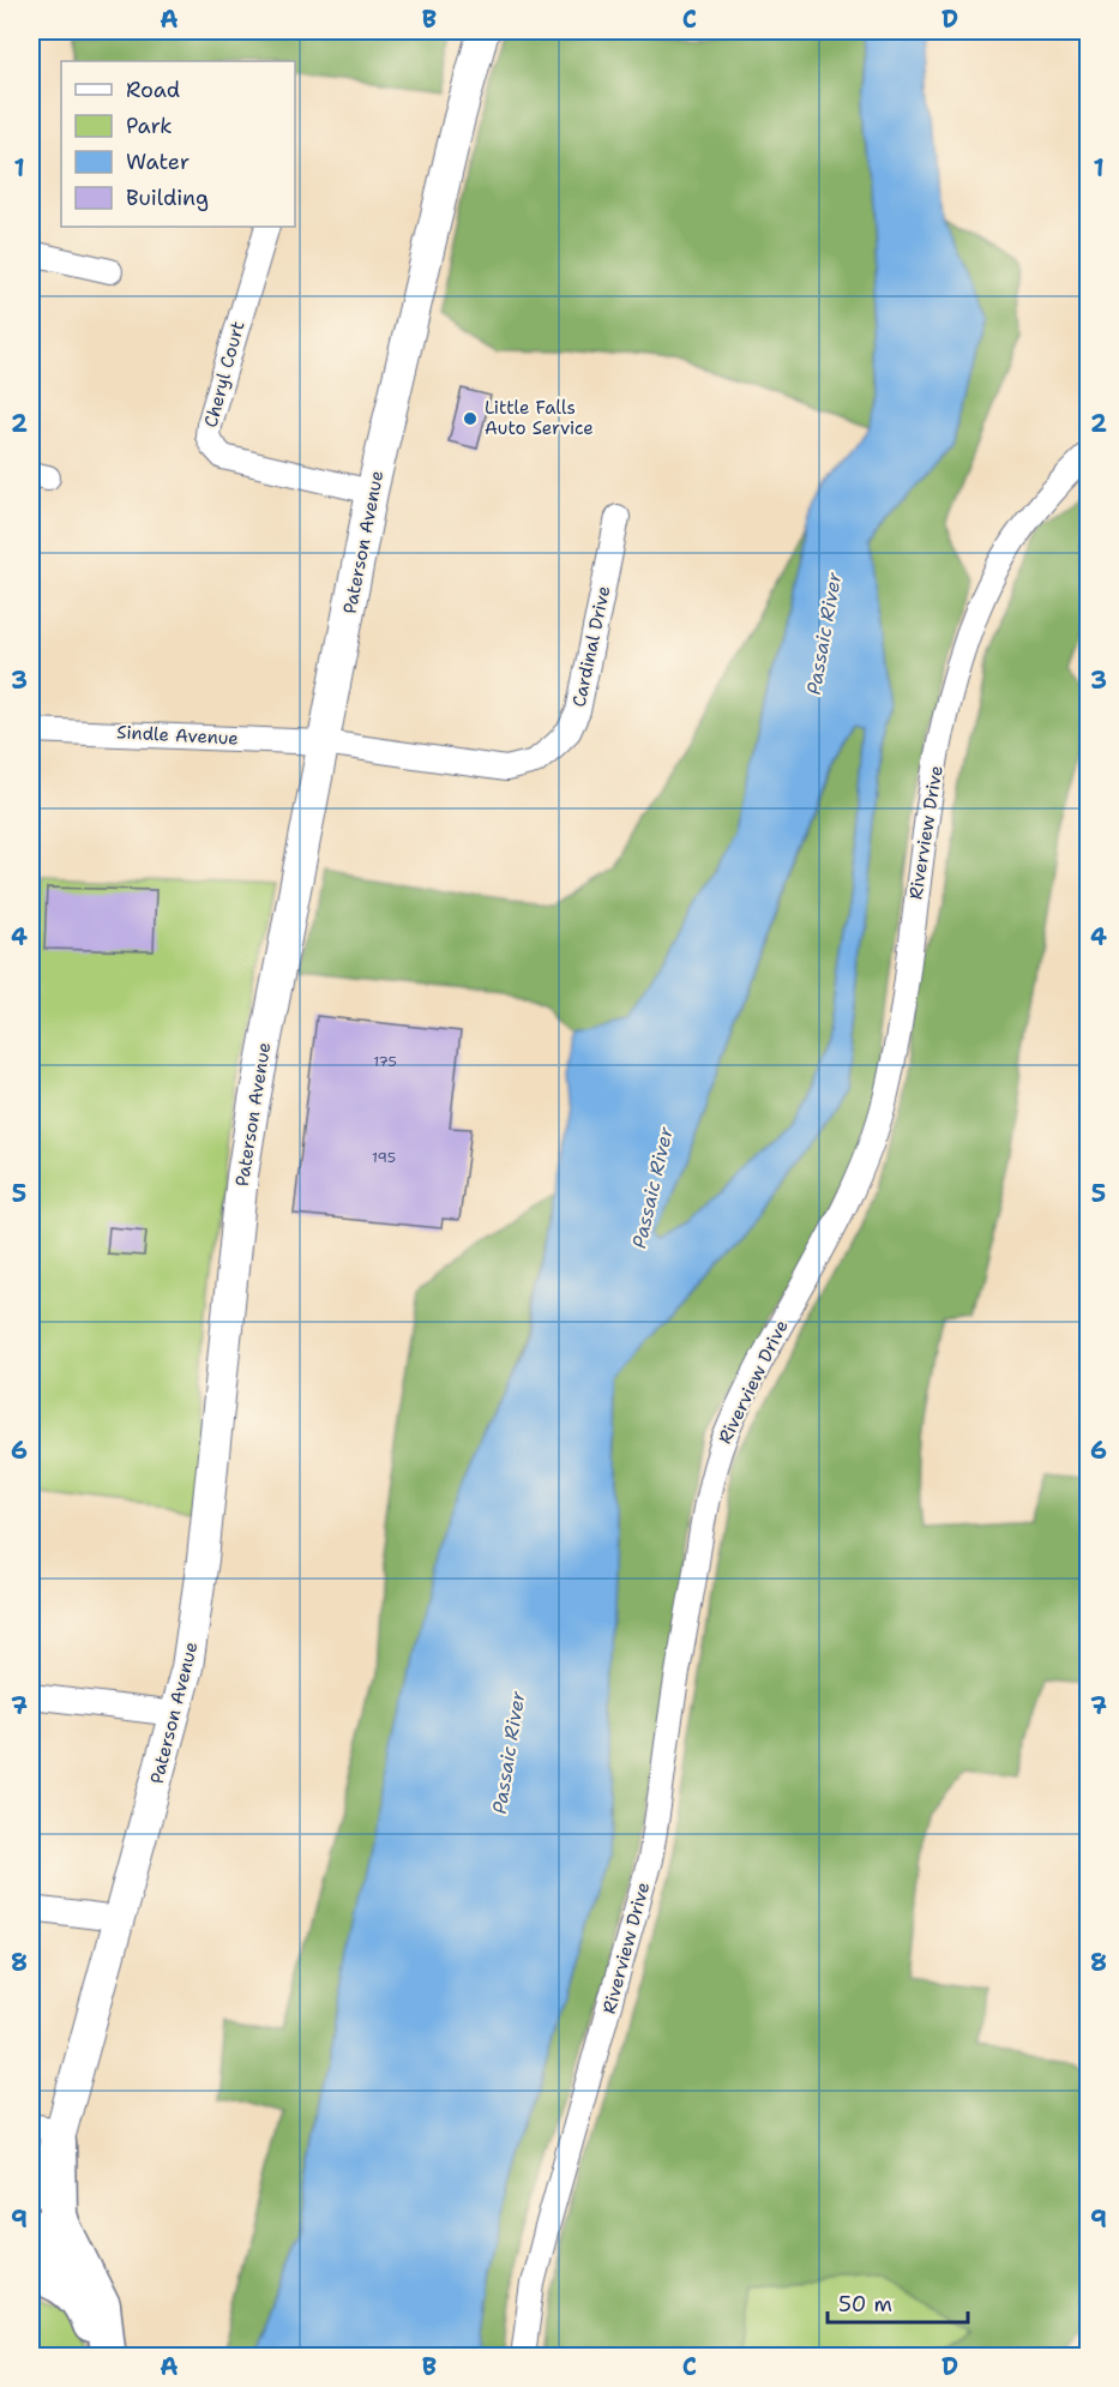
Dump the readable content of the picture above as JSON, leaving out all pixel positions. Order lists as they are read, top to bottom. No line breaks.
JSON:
{"streets":{"main road":["Paterson Avenue"],"street":["Cheryl Court","Cardinal Drive","Sindle Avenue","Riverview Drive"]},"crossings":[["Cheryl Court","Paterson Avenue"],["Paterson Avenue","Cardinal Drive"],["Paterson Avenue","Sindle Avenue"],["Cardinal Drive","Sindle Avenue"]],"water":["Passaic River"],"places":["Little Falls Auto Service"],"house_numbers":["175","195"],"legend":["Road","Park","Water","Building"],"scale_bar":"50 m","grid":{"columns":["A","B","C","D"],"rows":["1","2","3","4","5","6","7","8","9"]}}
